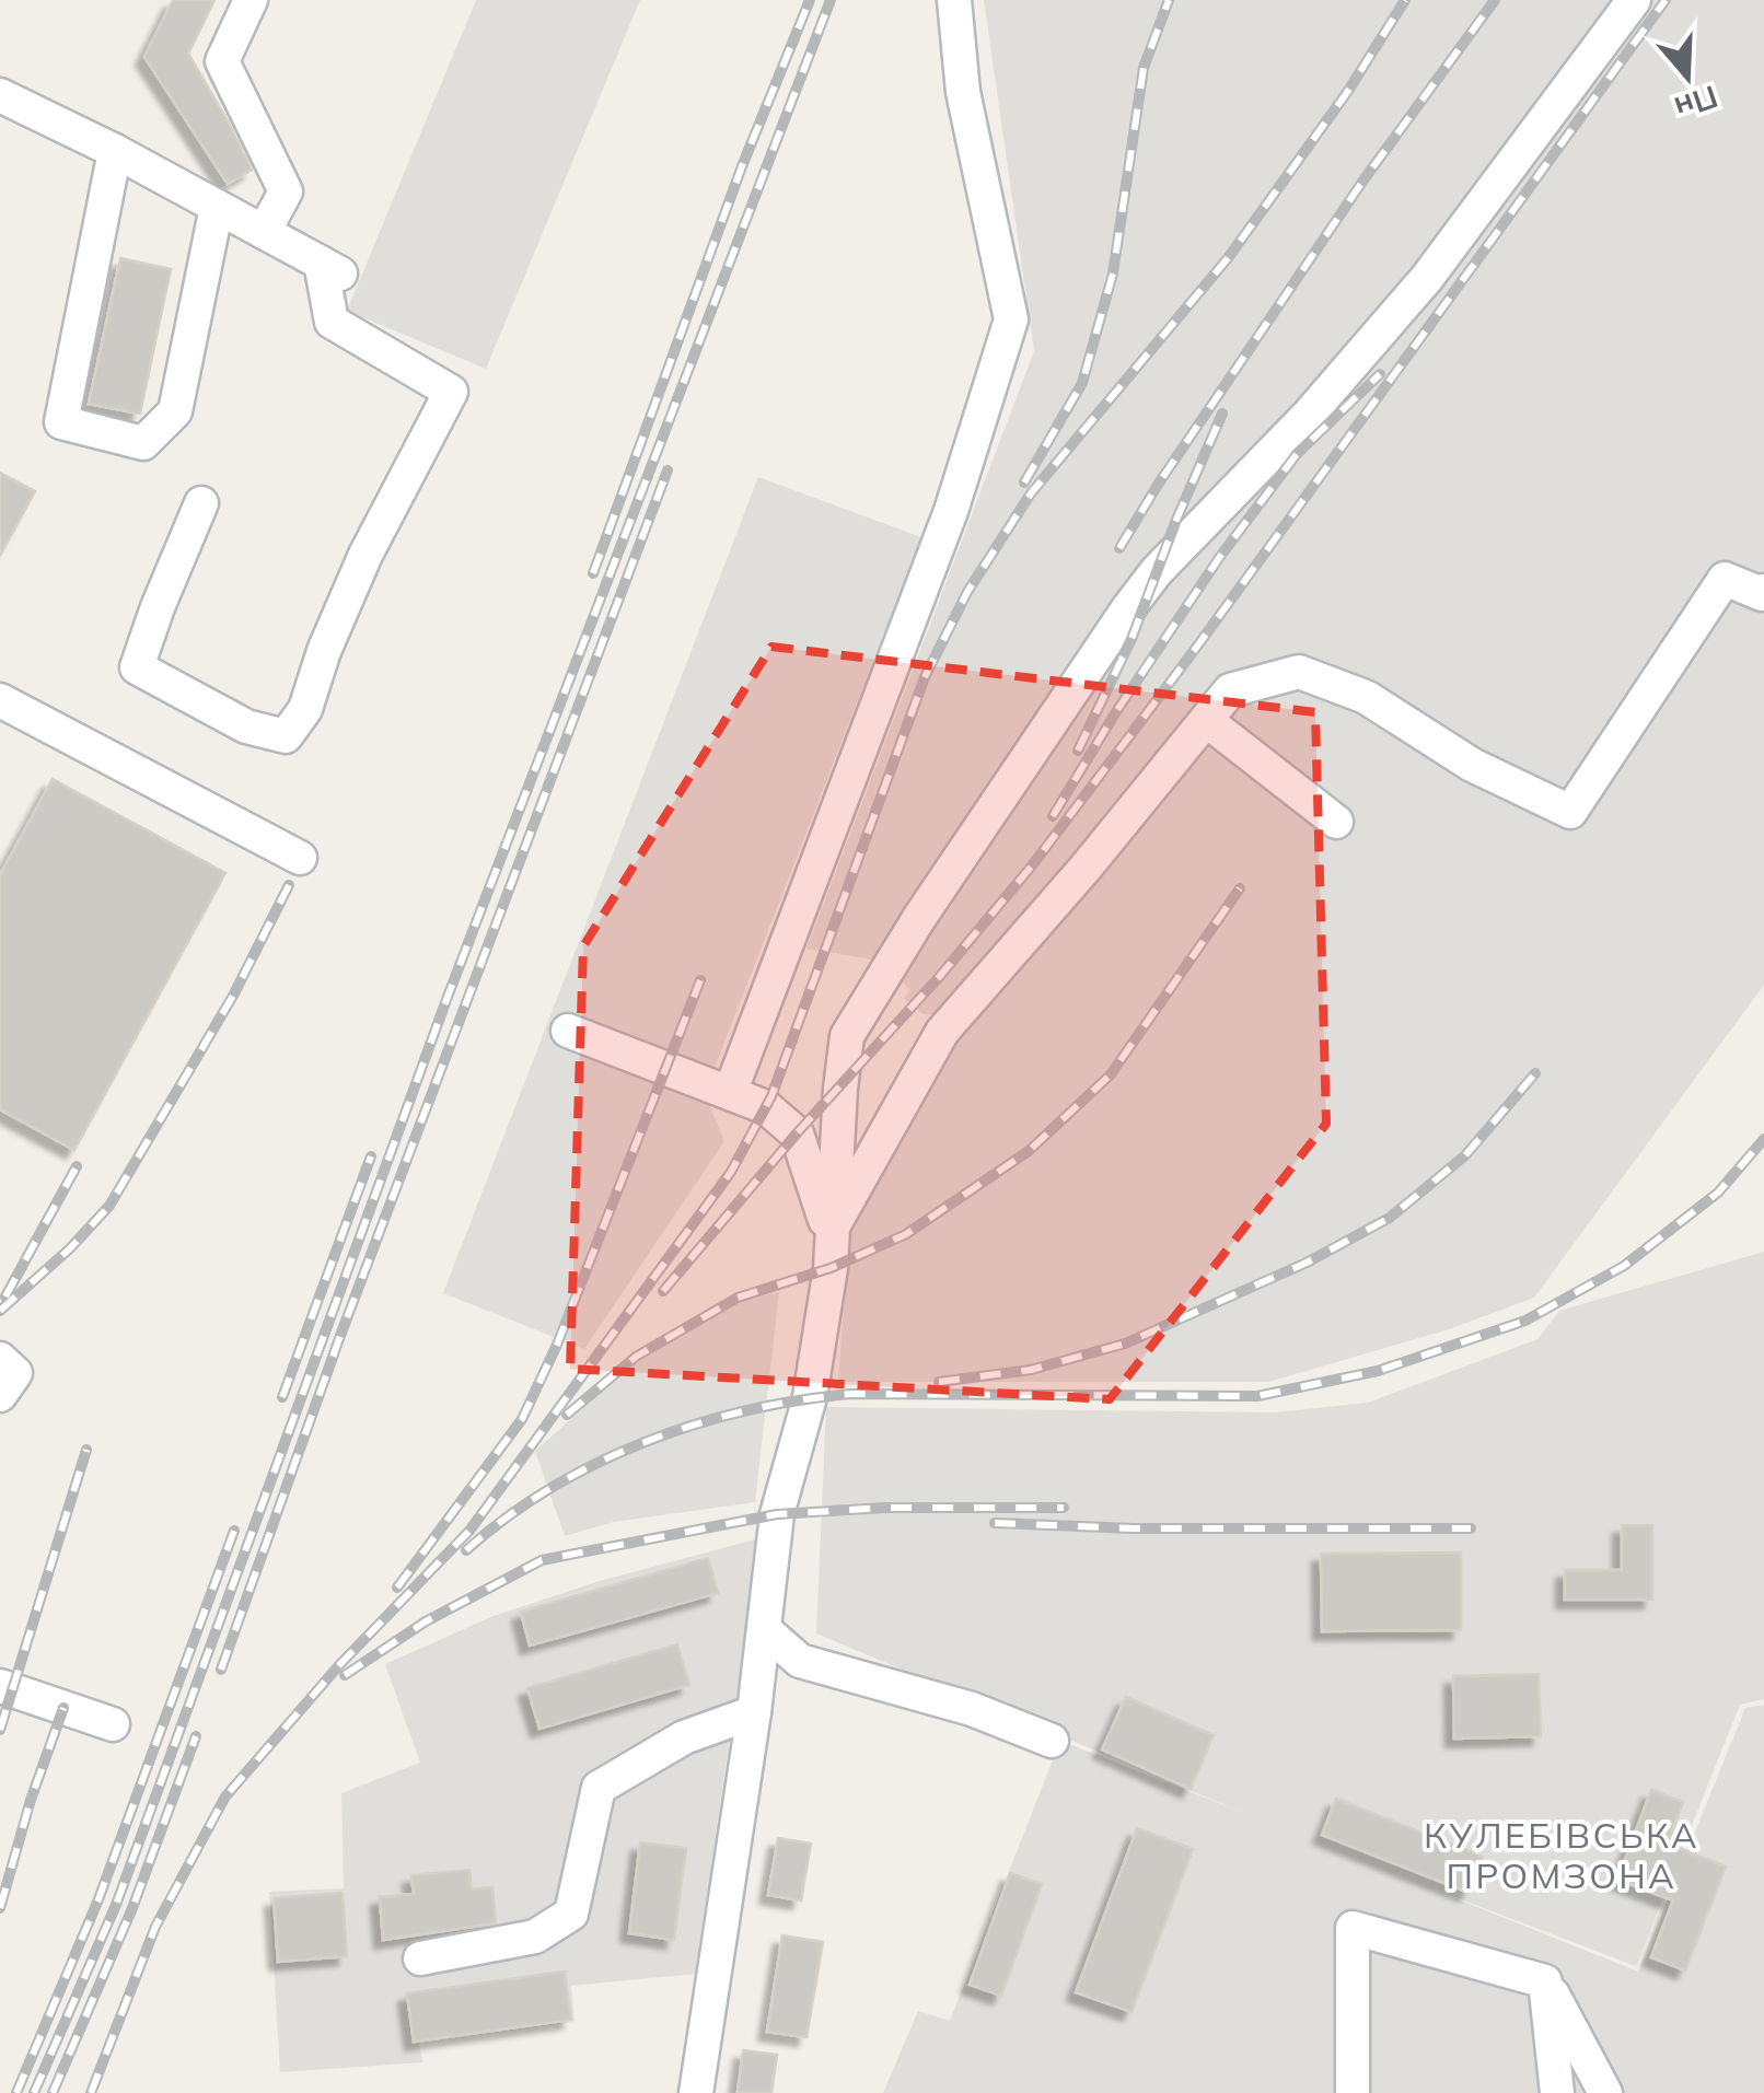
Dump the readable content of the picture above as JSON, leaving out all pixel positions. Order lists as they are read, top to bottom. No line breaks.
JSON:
{"districts":["КУЛЕБІВСЬКА ПРОМЗОНА"],"north":"bottom"}
